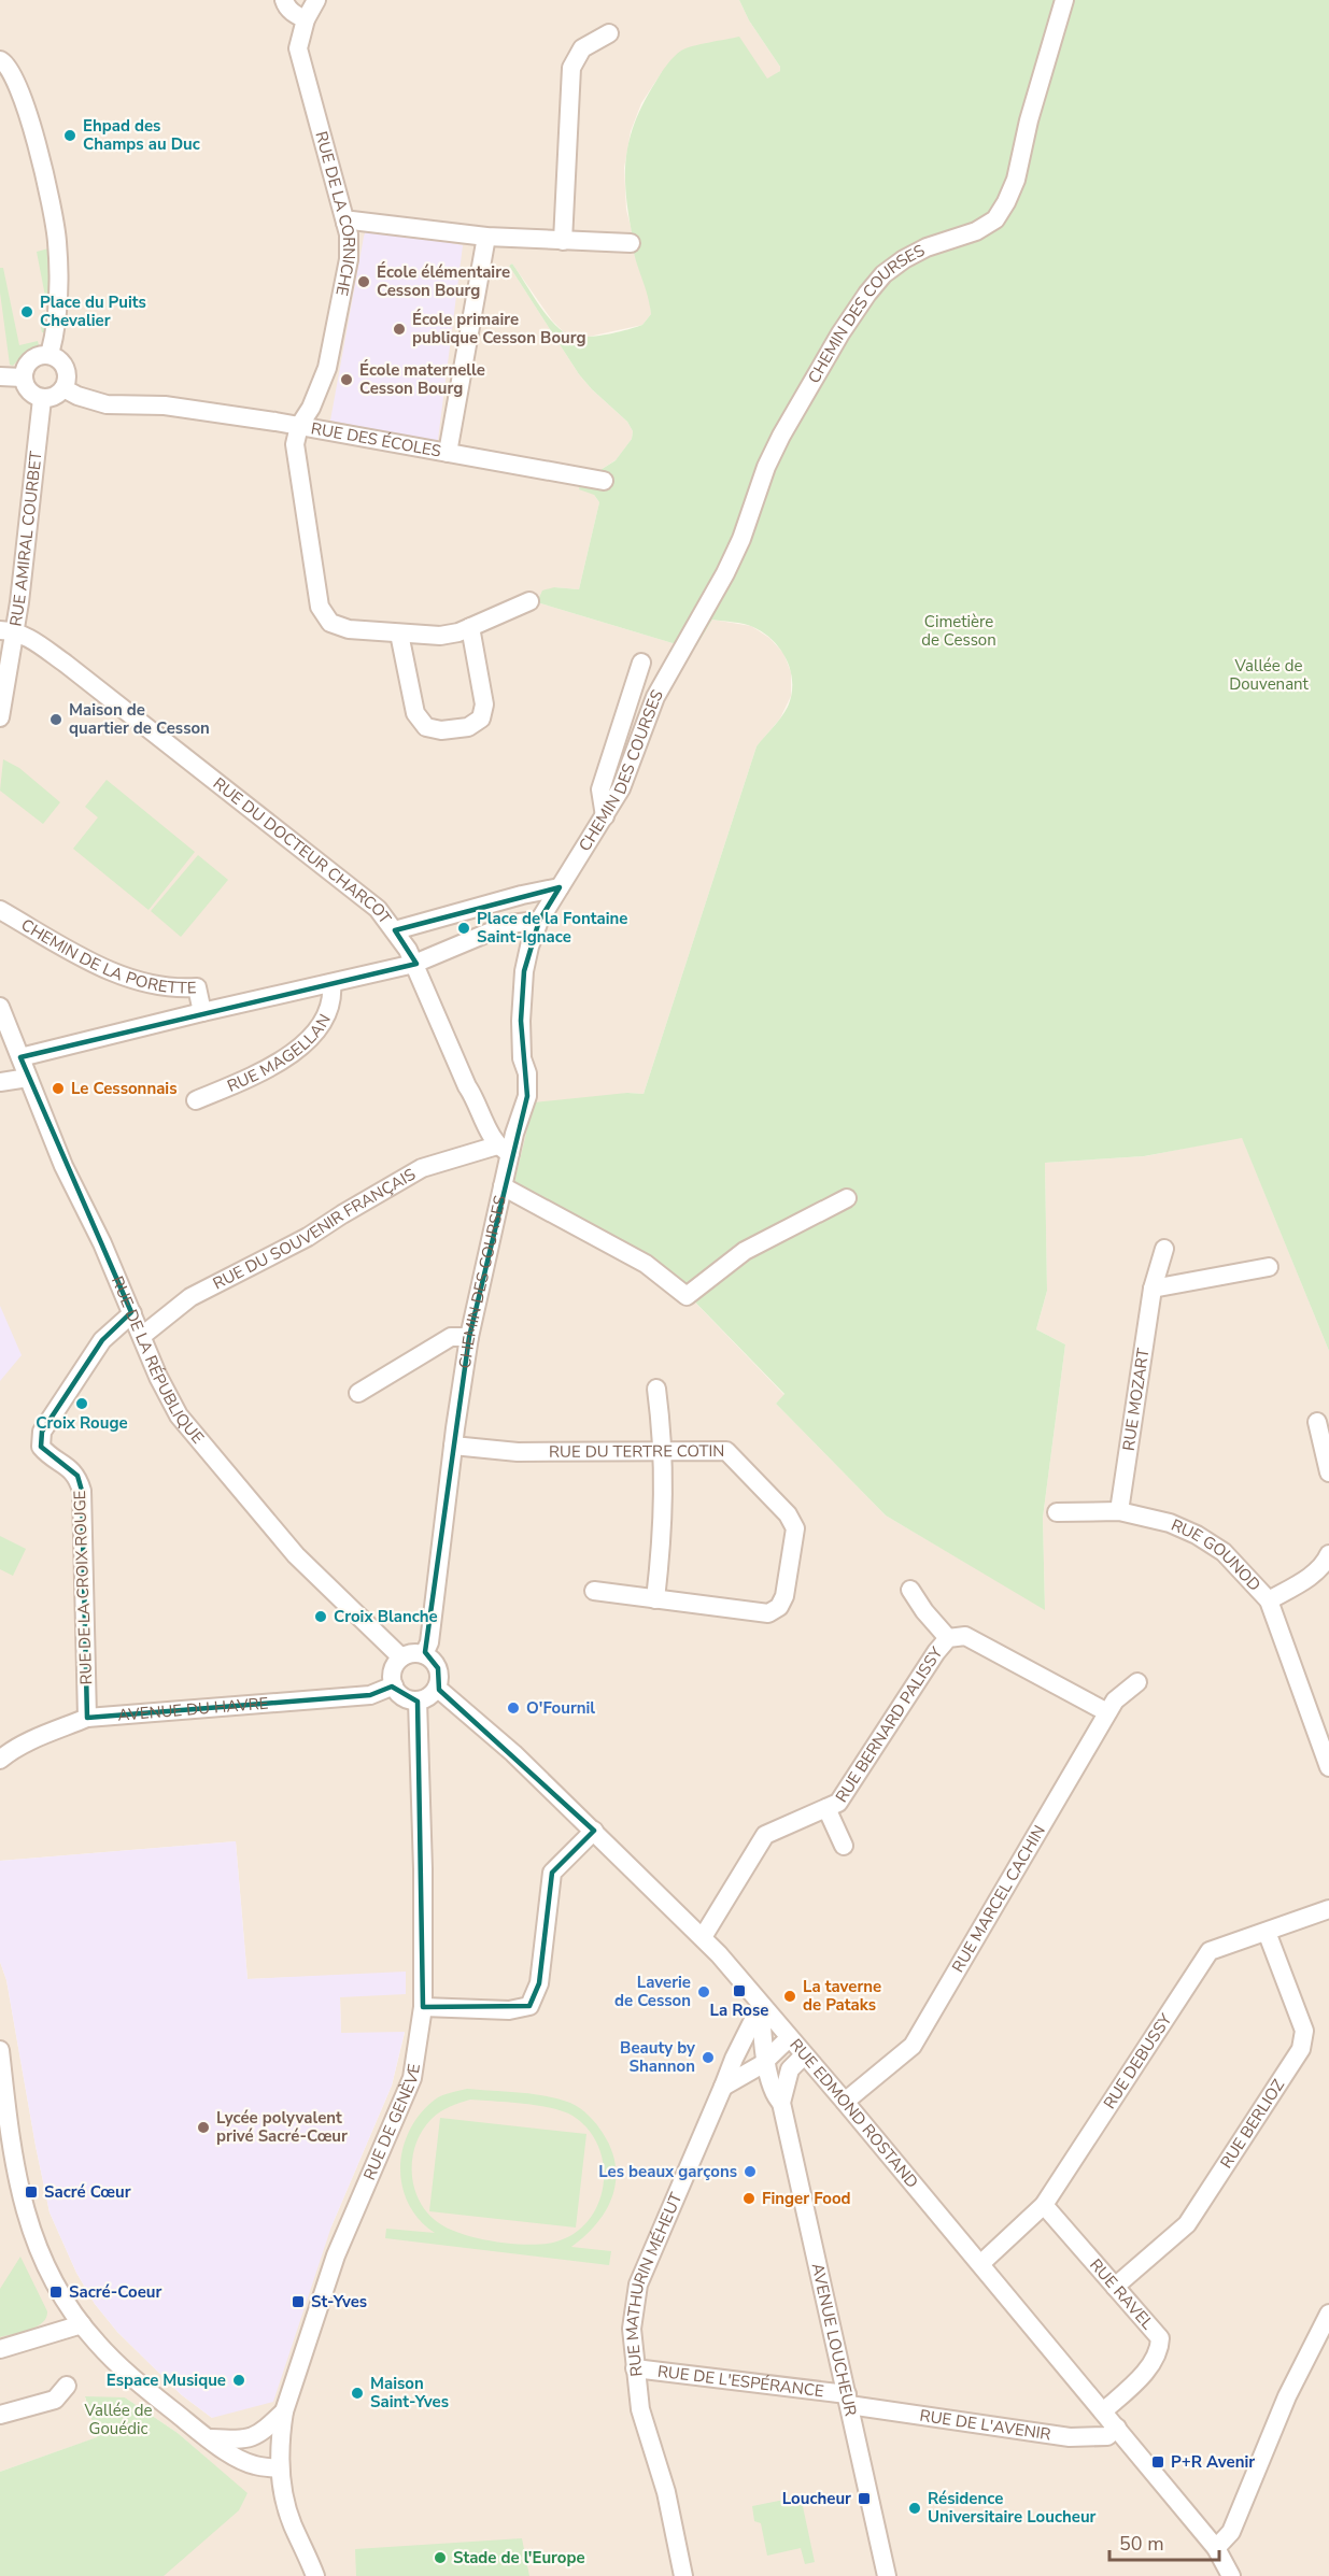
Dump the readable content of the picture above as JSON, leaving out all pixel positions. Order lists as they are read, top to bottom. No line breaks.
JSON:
{"streets":{"street":["RUE DE LA CORNICHE","CHEMIN DES COURSES","RUE DES ÉCOLES","RUE AMIRAL COURBET","RUE DU DOCTEUR CHARCOT","CHEMIN DE LA PORETTE","RUE MAGELLAN","RUE DU SOUVENIR FRANÇAIS","RUE DE LA RÉPUBLIQUE","RUE MOZART","RUE DU TERTRE COTIN","RUE GOUNOD","RUE DE LA CROIX ROUGE","AVENUE DU HAVRE","RUE BERNARD PALISSY","RUE MARCEL CACHIN","RUE DEBUSSY","RUE EDMOND ROSTAND","RUE DE GENÈVE","RUE BERLIOZ","RUE MATHURIN MÉHEUT","RUE RAVEL","AVENUE LOUCHEUR","RUE DE L'ESPÉRANCE","RUE DE L'AVENIR"]},"crossings":[["RUE DE LA CORNICHE","RUE DES ÉCOLES"],["CHEMIN DES COURSES","RUE DU DOCTEUR CHARCOT"],["CHEMIN DES COURSES","RUE DU SOUVENIR FRANÇAIS"],["CHEMIN DES COURSES","RUE DE LA RÉPUBLIQUE"],["CHEMIN DES COURSES","RUE DU TERTRE COTIN"],["CHEMIN DES COURSES","AVENUE DU HAVRE"],["CHEMIN DES COURSES","RUE EDMOND ROSTAND"],["CHEMIN DES COURSES","RUE DE GENÈVE"],["RUE DES ÉCOLES","RUE AMIRAL COURBET"],["RUE AMIRAL COURBET","RUE DU DOCTEUR CHARCOT"],["RUE DU DOCTEUR CHARCOT","RUE DU SOUVENIR FRANÇAIS"],["RUE DU SOUVENIR FRANÇAIS","RUE DE LA RÉPUBLIQUE"],["RUE DE LA RÉPUBLIQUE","RUE DE LA CROIX ROUGE"],["RUE DE LA RÉPUBLIQUE","AVENUE DU HAVRE"],["RUE DE LA RÉPUBLIQUE","RUE EDMOND ROSTAND"],["RUE DE LA RÉPUBLIQUE","RUE DE GENÈVE"],["RUE MOZART","RUE GOUNOD"],["RUE DE LA CROIX ROUGE","AVENUE DU HAVRE"],["AVENUE DU HAVRE","RUE EDMOND ROSTAND"],["AVENUE DU HAVRE","RUE DE GENÈVE"],["RUE BERNARD PALISSY","RUE MARCEL CACHIN"],["RUE BERNARD PALISSY","RUE EDMOND ROSTAND"],["RUE MARCEL CACHIN","RUE EDMOND ROSTAND"],["RUE DEBUSSY","RUE EDMOND ROSTAND"],["RUE DEBUSSY","RUE BERLIOZ"],["RUE DEBUSSY","RUE RAVEL"],["RUE EDMOND ROSTAND","RUE DE GENÈVE"],["RUE EDMOND ROSTAND","RUE MATHURIN MÉHEUT"],["RUE EDMOND ROSTAND","RUE RAVEL"],["RUE EDMOND ROSTAND","AVENUE LOUCHEUR"],["RUE EDMOND ROSTAND","RUE DE L'AVENIR"],["RUE BERLIOZ","RUE RAVEL"],["RUE MATHURIN MÉHEUT","AVENUE LOUCHEUR"],["RUE MATHURIN MÉHEUT","RUE DE L'ESPÉRANCE"],["AVENUE LOUCHEUR","RUE DE L'ESPÉRANCE"],["AVENUE LOUCHEUR","RUE DE L'AVENIR"],["RUE DE L'ESPÉRANCE","RUE DE L'AVENIR"]],"parks":["Cimetière de Cesson","Vallée de Douvenant","Vallée de Gouédic"],"places":{"other":["Ehpad des Champs au Duc","École élémentaire Cesson Bourg","Place du Puits Chevalier","École primaire publique Cesson Bourg","École maternelle Cesson Bourg","Maison de quartier de Cesson","Place de la Fontaine Saint-Ignace","Le Cessonnais","Croix Rouge","Croix Blanche","O'Fournil","Laverie de Cesson","La taverne de Pataks","Beauty by Shannon","Lycée polyvalent privé Sacré-Cœur","Les beaux garçons","Finger Food","Espace Musique","Maison Saint-Yves","Résidence Universitaire Loucheur","Stade de l'Europe"],"transit":["La Rose","Sacré Cœur","Sacré-Coeur","St-Yves","P+R Avenir","Loucheur"]},"scale_bar":"50 m"}
